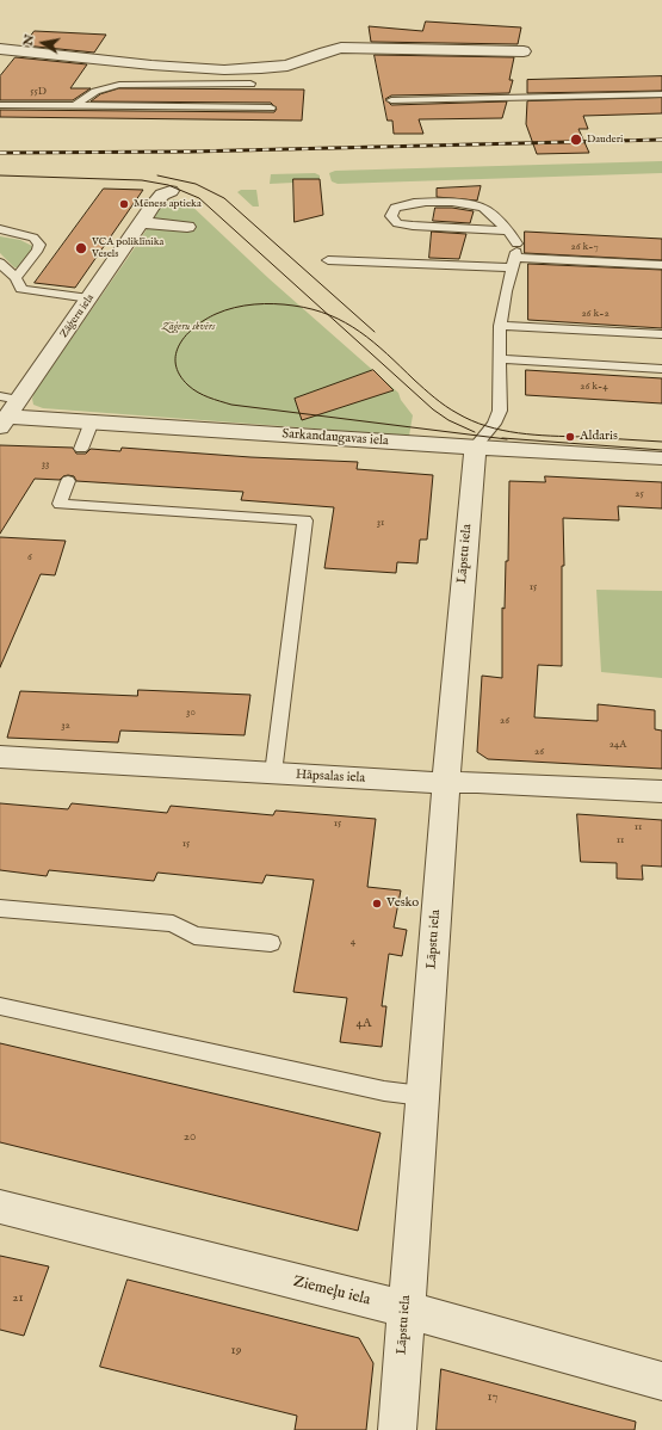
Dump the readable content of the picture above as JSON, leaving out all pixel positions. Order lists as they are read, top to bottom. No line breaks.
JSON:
{"streets":{"street":["Zāģeru iela","Sarkandaugavas iela","Lāpstu iela","Hāpsalas iela","Ziemeļu iela"]},"crossings":[["Zāģeru iela","Sarkandaugavas iela"],["Sarkandaugavas iela","Lāpstu iela"],["Lāpstu iela","Hāpsalas iela"],["Lāpstu iela","Ziemeļu iela"]],"parks":["Zāģeru skvērs"],"places":["Dauderi","Mēness aptieka","VCA poliklīnika Vesels","Aldaris","Vesko"],"house_numbers":["55D","26 k-7","26 k-2","26 k-4","33","25","31","6","15","30","26","32","24A","26","15","11","11","15","4","4A","20","21","19","17"],"north":"left"}
